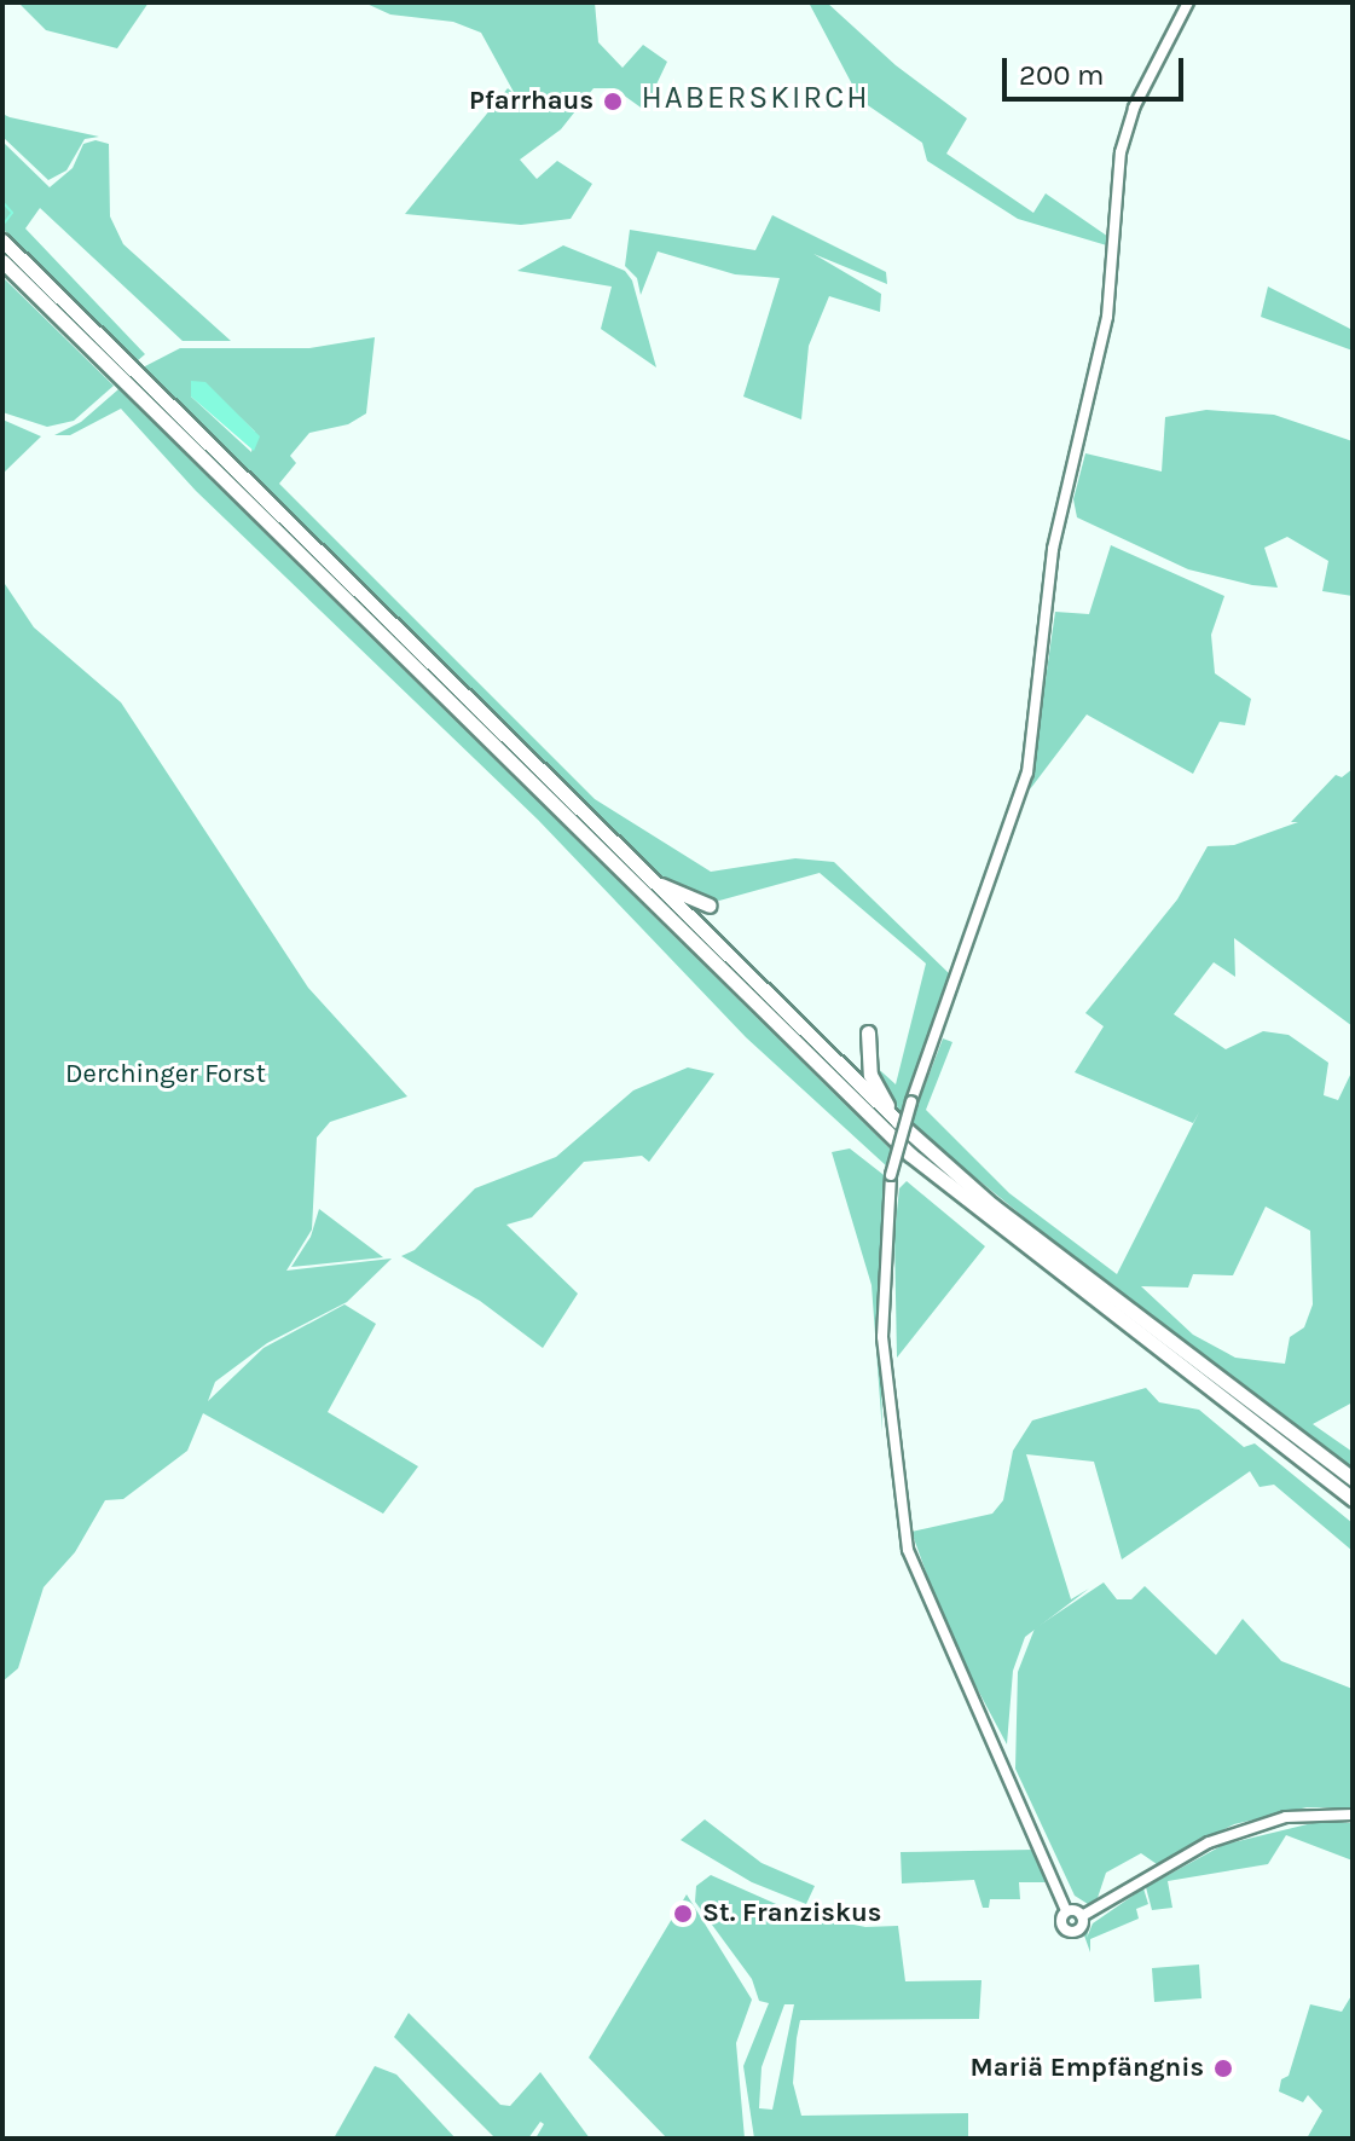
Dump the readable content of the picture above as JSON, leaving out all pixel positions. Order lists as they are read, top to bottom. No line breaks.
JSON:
{"districts":["HABERSKIRCH"],"parks":["Derchinger Forst"],"places":["Pfarrhaus","St. Franziskus","Mariä Empfängnis"],"scale_bar":"200 m"}
